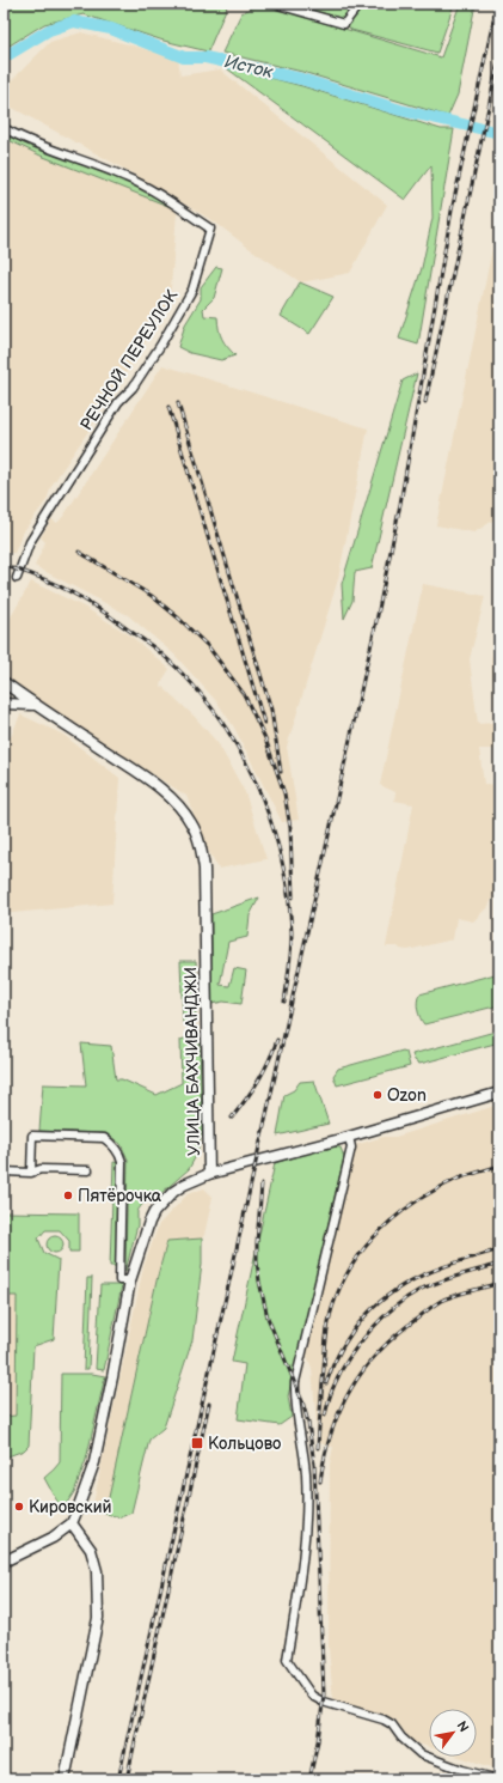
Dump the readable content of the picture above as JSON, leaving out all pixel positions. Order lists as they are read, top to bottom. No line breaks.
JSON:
{"streets":{"main road":["УЛИЦА БАХЧИВАНДЖИ"],"street":["РЕЧНОЙ ПЕРЕУЛОК"]},"water":["Исток"],"places":{"other":["Ozon","Пятёрочка","Кировский"],"transit":["Кольцово"]},"north":"top right"}
